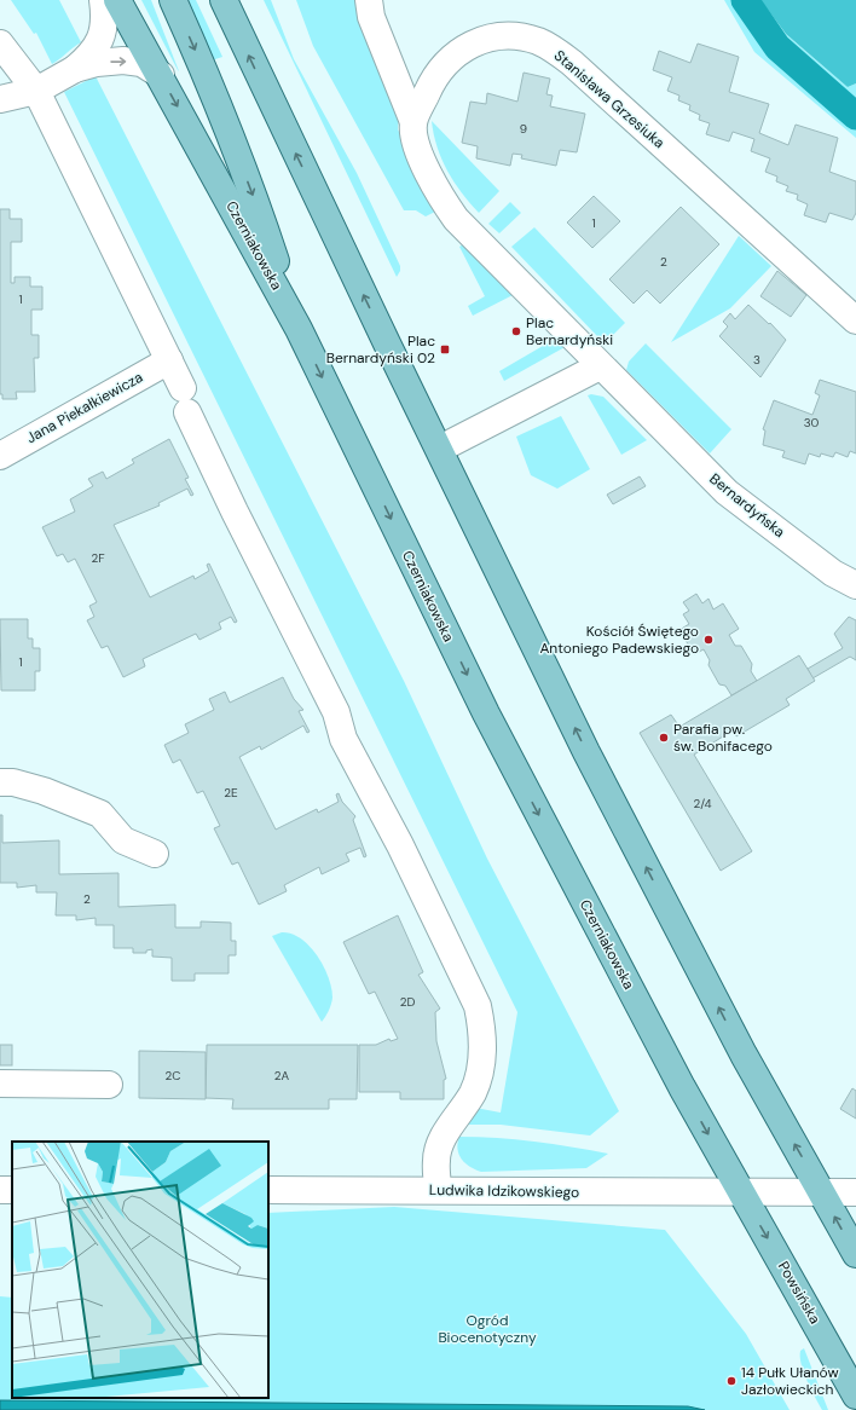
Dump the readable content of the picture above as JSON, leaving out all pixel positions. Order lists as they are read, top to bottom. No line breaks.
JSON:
{"streets":{"main road":["Czerniakowska","Powsińska"],"street":["Stanisława Grzesiuka","Jana Piekałkiewicza","Bernardyńska","Ludwika Idzikowskiego"]},"crossings":[["Czerniakowska","Ludwika Idzikowskiego"],["Czerniakowska","Powsińska"],["Ludwika Idzikowskiego","Powsińska"]],"parks":["Ogród Biocenotyczny"],"places":{"other":["Plac Bernardyński","Kościół Świętego Antoniego Padewskiego","Parafia pw. św. Bonifacego","14 Pułk Ułanów Jazłowieckich"],"transit":["Plac Bernardyński 02"]},"house_numbers":["9","1","2","1","3","30","2F","1","2E","2/4","2","2D","2C","2A"]}
